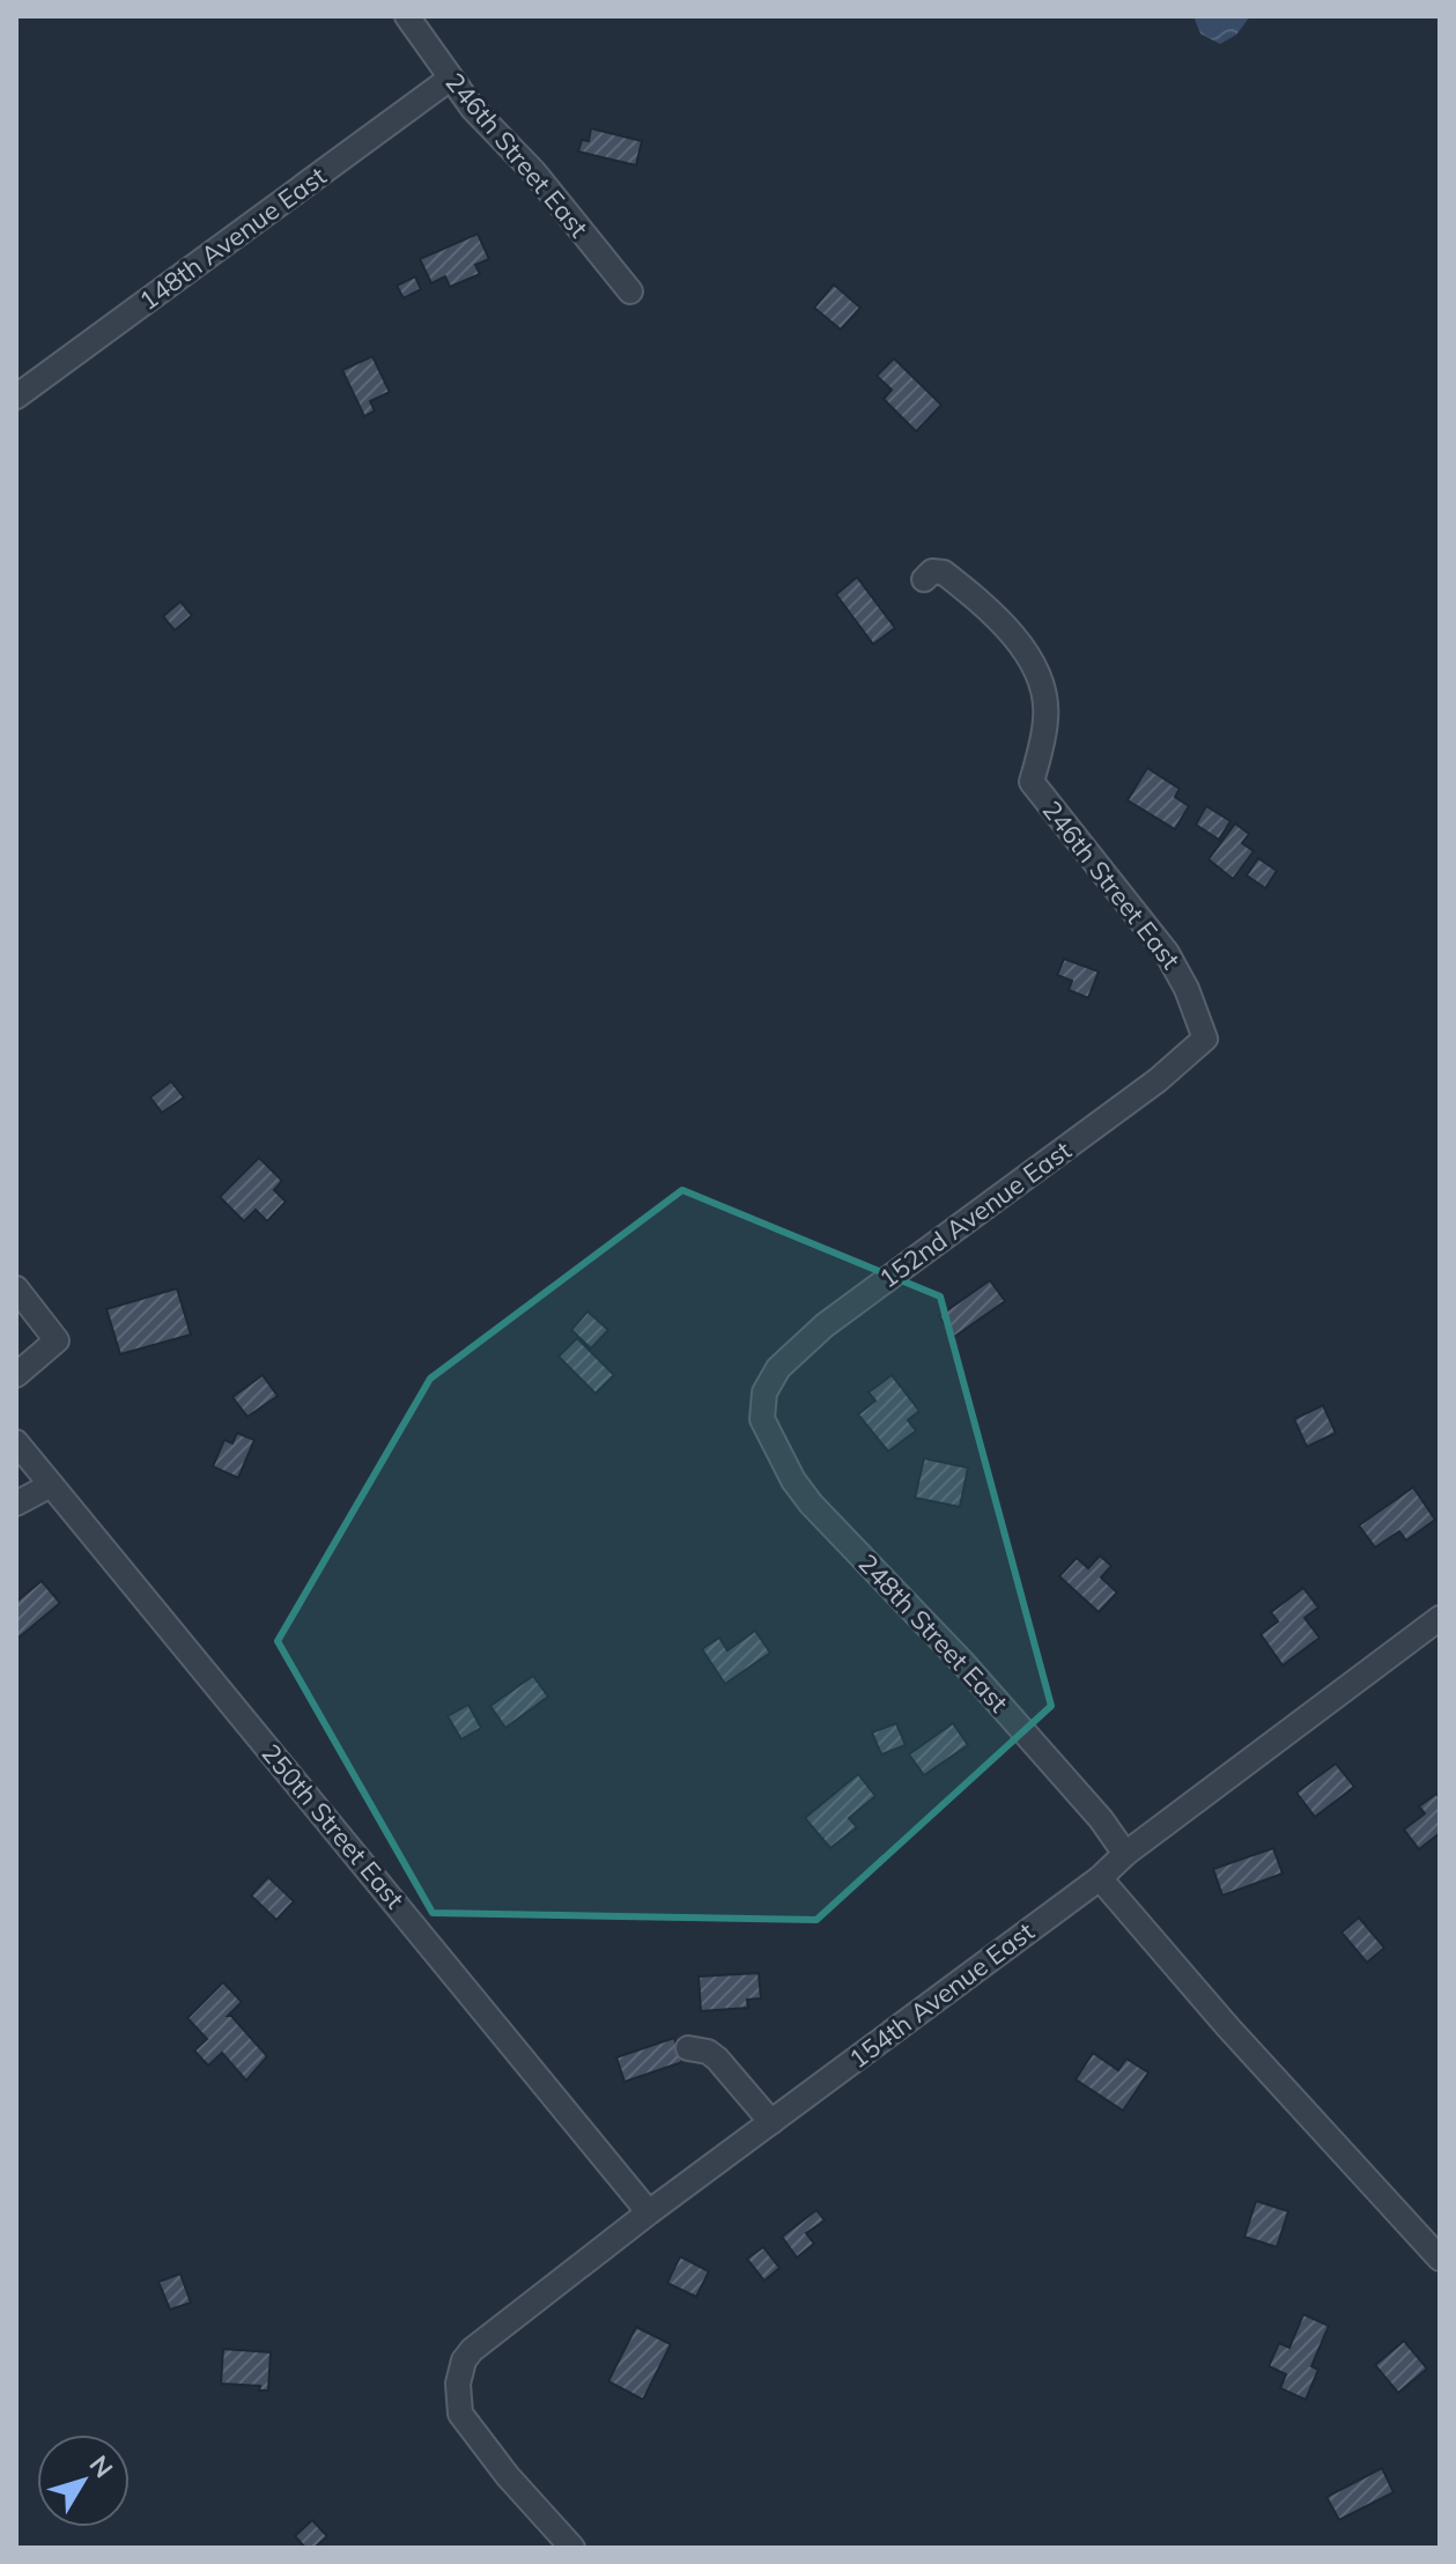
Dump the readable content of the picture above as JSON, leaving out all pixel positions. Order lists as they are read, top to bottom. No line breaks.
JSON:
{"streets":{"street":["246th Street East","148th Avenue East","152nd Avenue East","248th Street East","250th Street East","154th Avenue East"]},"crossings":[["246th Street East","148th Avenue East"],["246th Street East","152nd Avenue East"],["152nd Avenue East","248th Street East"],["248th Street East","154th Avenue East"],["250th Street East","154th Avenue East"]],"north":"top right"}
